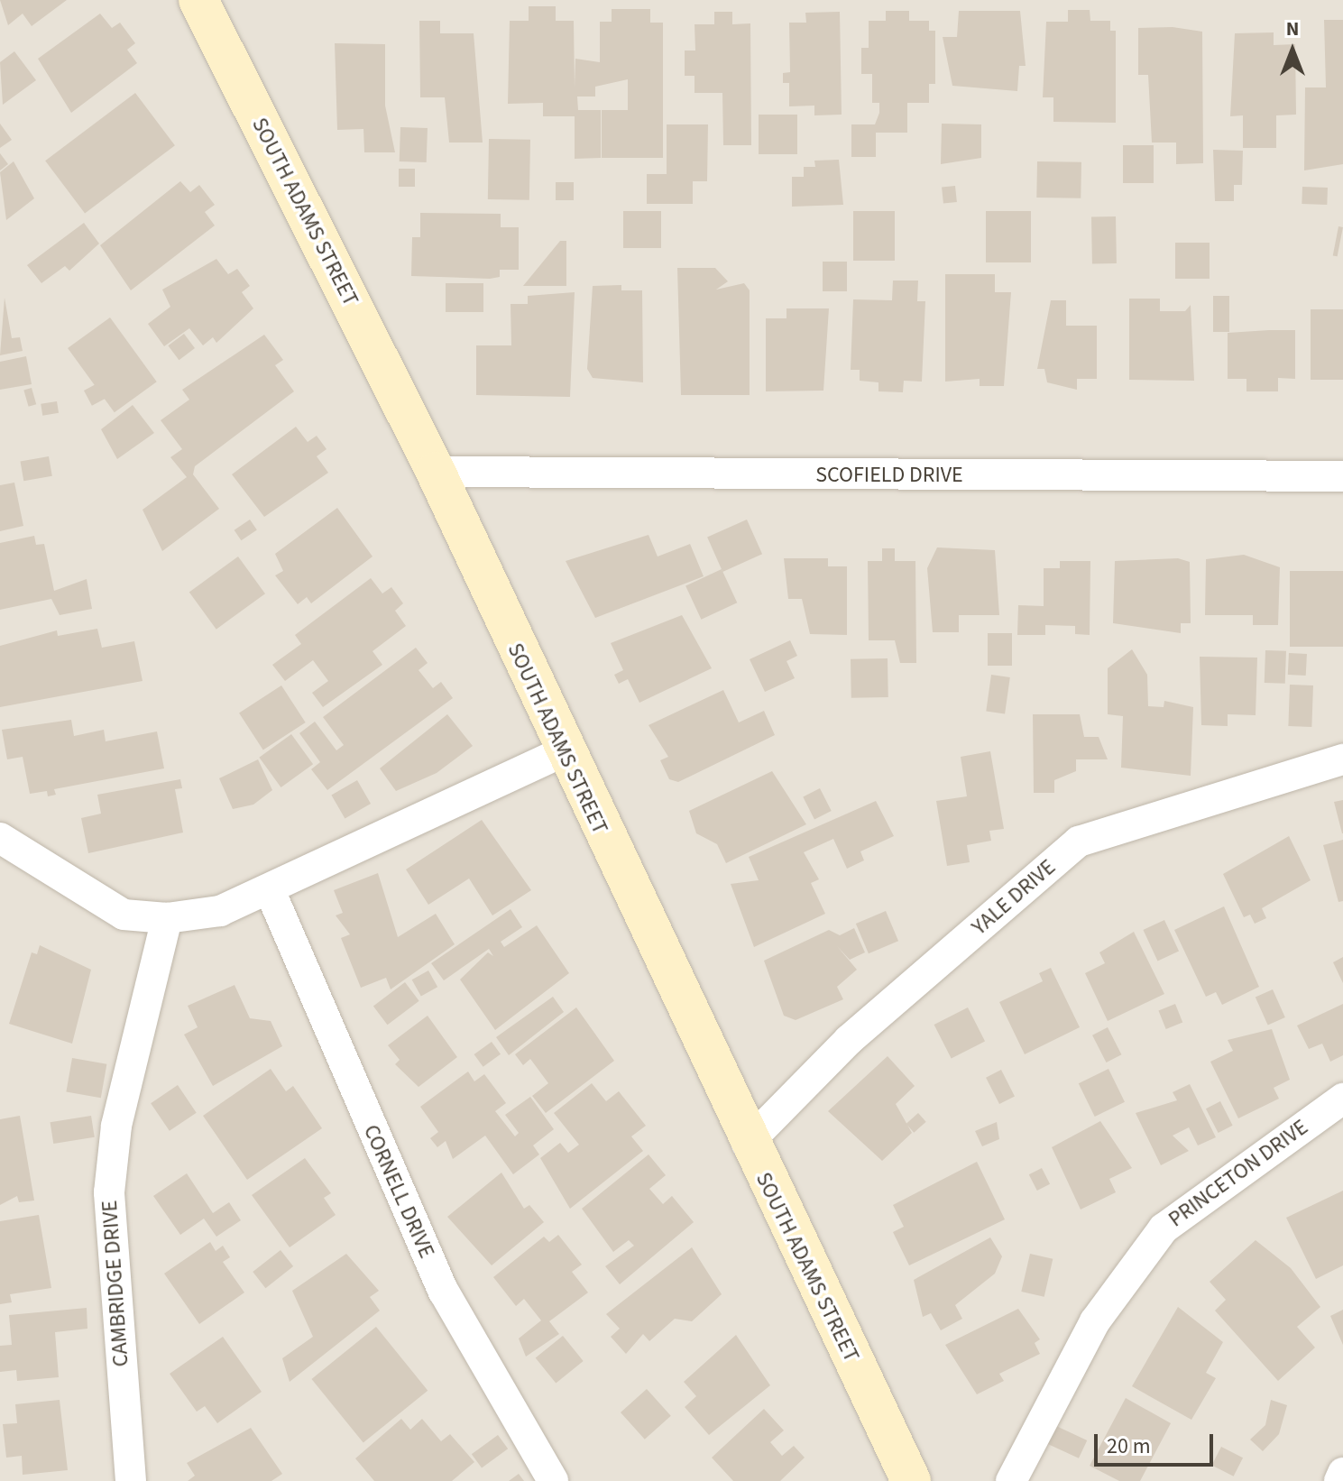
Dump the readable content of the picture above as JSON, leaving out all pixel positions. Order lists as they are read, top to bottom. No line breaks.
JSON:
{"streets":{"street":["SOUTH ADAMS STREET","SCOFIELD DRIVE","YALE DRIVE","PRINCETON DRIVE","CORNELL DRIVE","CAMBRIDGE DRIVE"]},"crossings":[["SOUTH ADAMS STREET","SCOFIELD DRIVE"],["SOUTH ADAMS STREET","YALE DRIVE"]],"scale_bar":"20 m","north":"top"}
